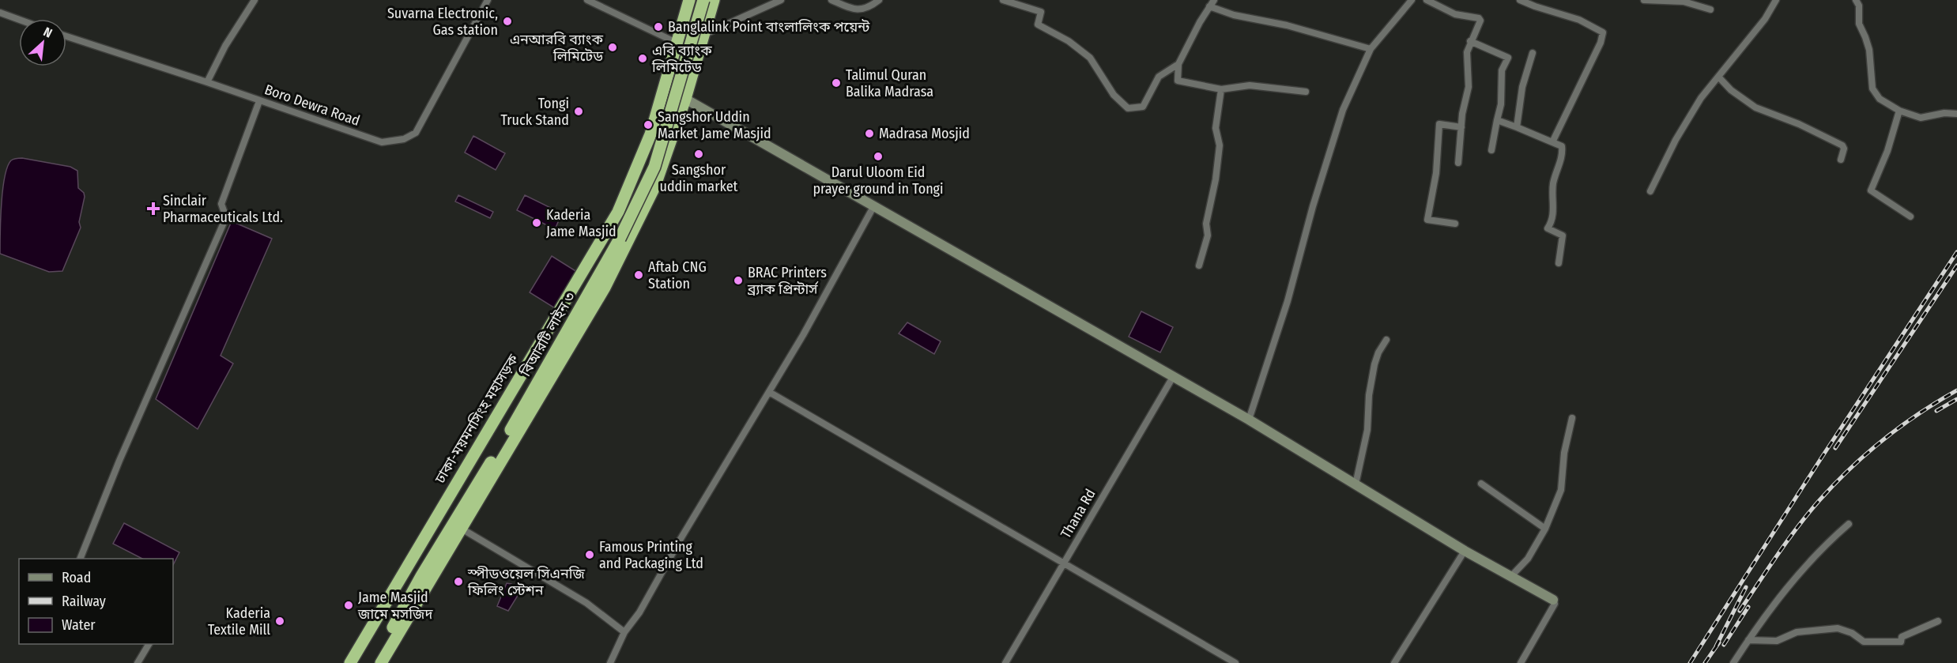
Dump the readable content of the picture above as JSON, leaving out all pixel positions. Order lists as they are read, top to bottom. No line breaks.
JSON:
{"streets":{"highway":["বিআরটি লাইন ৩","ঢাকা-ময়মনসিংহ মহাসড়ক"],"street":["Boro Dewra Road","Thana Rd"]},"places":{"other":["Suvarna Electronic, Gas station","Banglalink Point বাংলালিংক পয়েন্ট","এনআরবি ব্যাংক লিমিটেড","এবি ব্যাংক লিমিটেড","Talimul Quran Balika Madrasa","Tongi Truck Stand","Sangshor Uddin Market Jame Masjid","Madrasa Mosjid","Sangshor uddin market","Darul Uloom Eid prayer ground in Tongi","Kaderia Jame Masjid","Aftab CNG Station","BRAC Printers ব্র্যাক প্রিন্টার্স","Famous Printing and Packaging Ltd","স্পীডওয়েল সিএনজি ফিলিং স্টেশন","Jame Masjid জামে মসজিদ","Kaderia Textile Mill"],"health":["Sinclair Pharmaceuticals Ltd."]},"legend":["Road","Railway","Water"],"north":"top right"}
